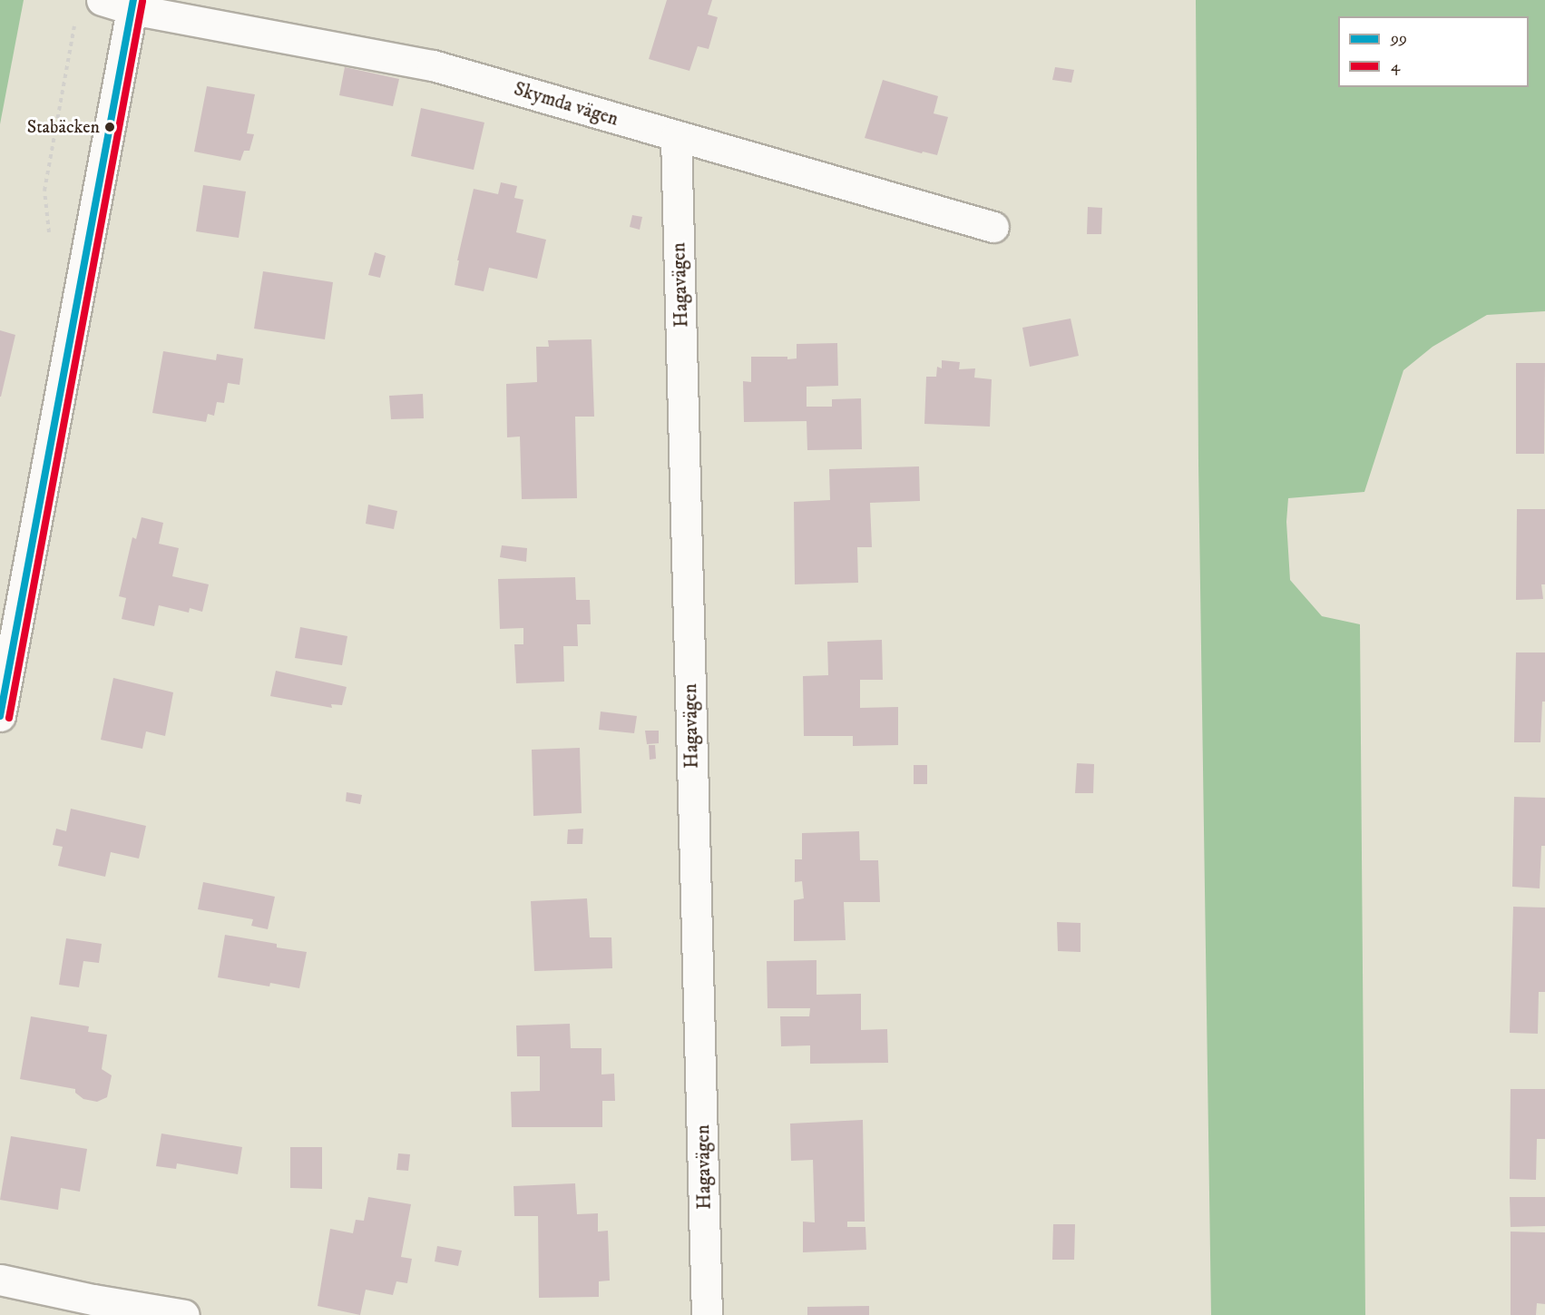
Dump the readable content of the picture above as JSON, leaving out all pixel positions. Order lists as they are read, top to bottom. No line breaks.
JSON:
{"streets":{"street":["Skymda vägen","Hagavägen"]},"crossings":[["Skymda vägen","Hagavägen"]],"places":["Stabäcken"],"lines":["transit line 99","transit line 4"],"legend":["99","4"]}
